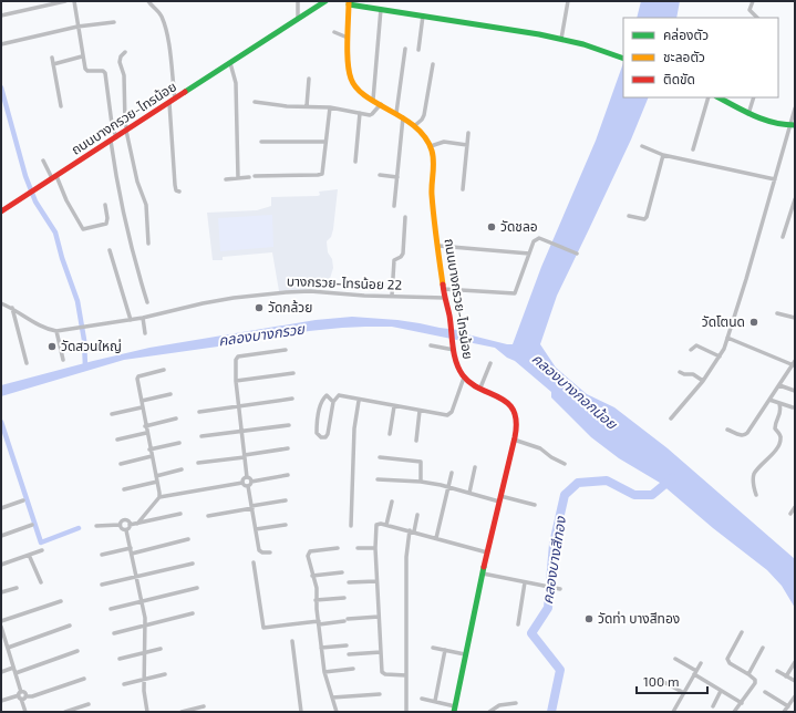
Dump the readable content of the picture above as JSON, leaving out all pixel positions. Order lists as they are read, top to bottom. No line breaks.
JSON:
{"streets":{"main road":["ถนนบางกรวย-ไทรน้อย"],"street":["บางกรวย-ไทรน้อย 22"]},"crossings":[["ถนนบางกรวย-ไทรน้อย","บางกรวย-ไทรน้อย 22"]],"water":["คลองบางกรวย","คลองบางกอกน้อย","คลองบางสีทอง"],"places":["วัดชลอ","วัดกล้วย","วัดโตนด","วัดสวนใหญ่","วัดท่า บางสีทอง"],"legend":["คล่องตัว","ชะลอตัว","ติดขัด"],"scale_bar":"100 m"}
